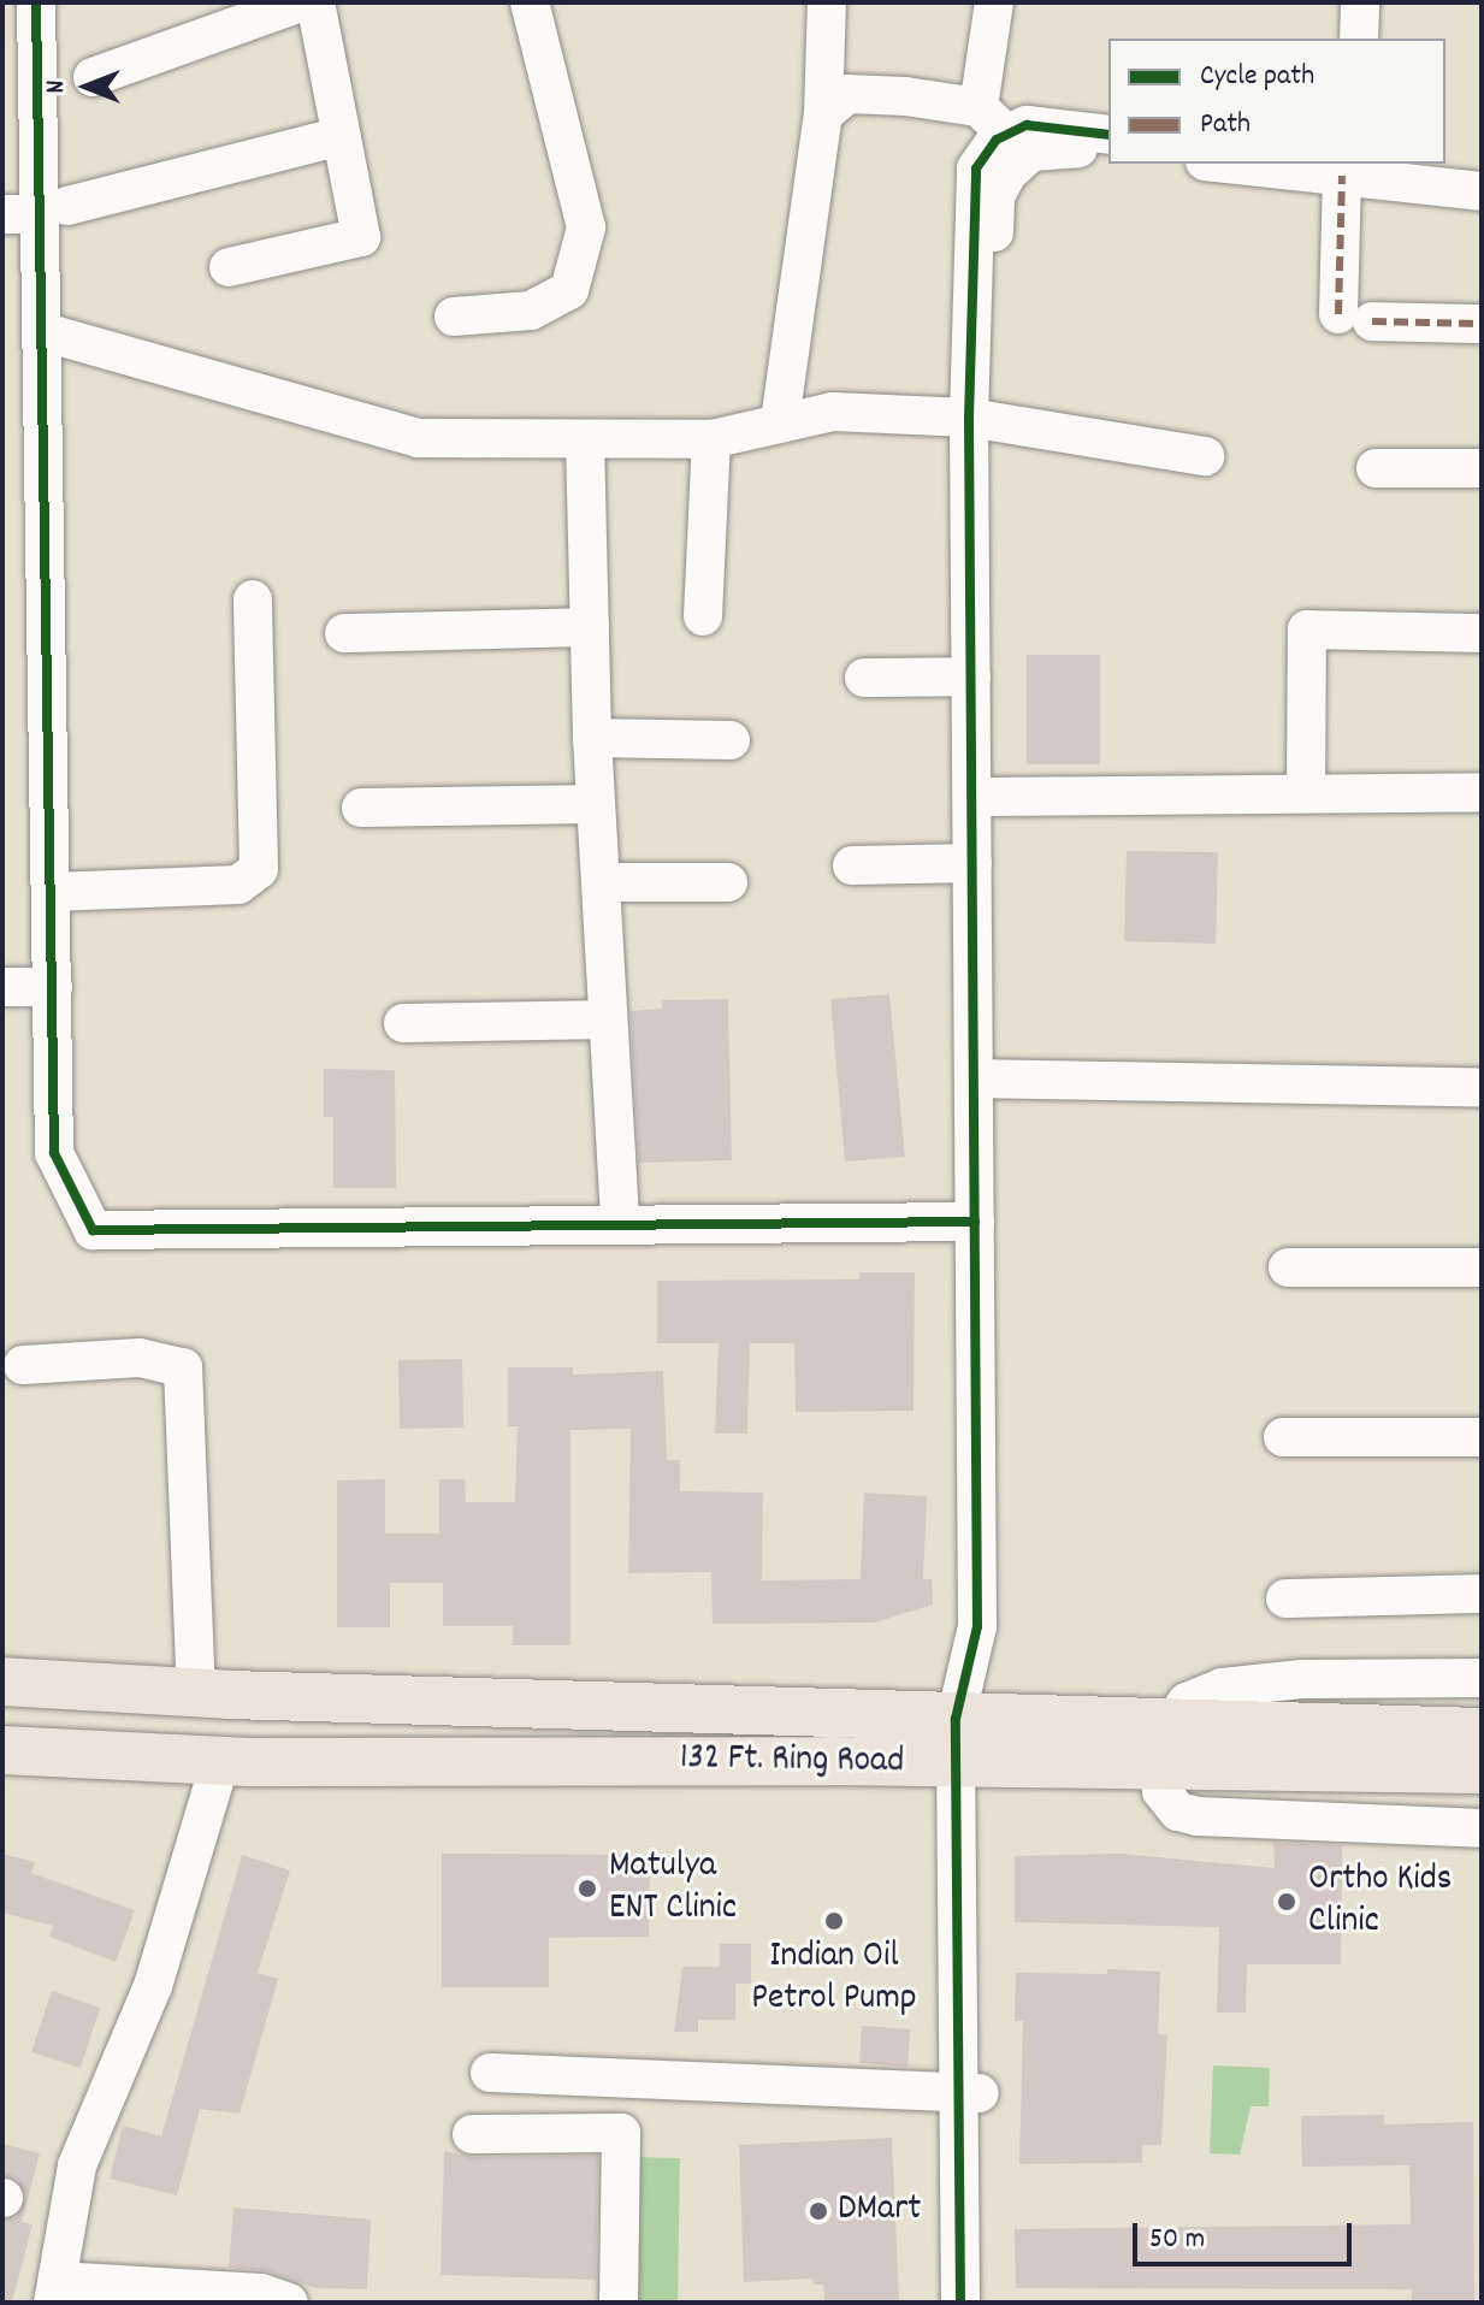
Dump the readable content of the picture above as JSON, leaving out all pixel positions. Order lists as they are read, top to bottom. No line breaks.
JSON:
{"streets":{"main road":["132 Ft. Ring Road"]},"places":["Matulya ENT Clinic","Ortho Kids Clinic","Indian Oil Petrol Pump","DMart"],"legend":["Cycle path","Path"],"scale_bar":"50 m","north":"left"}
